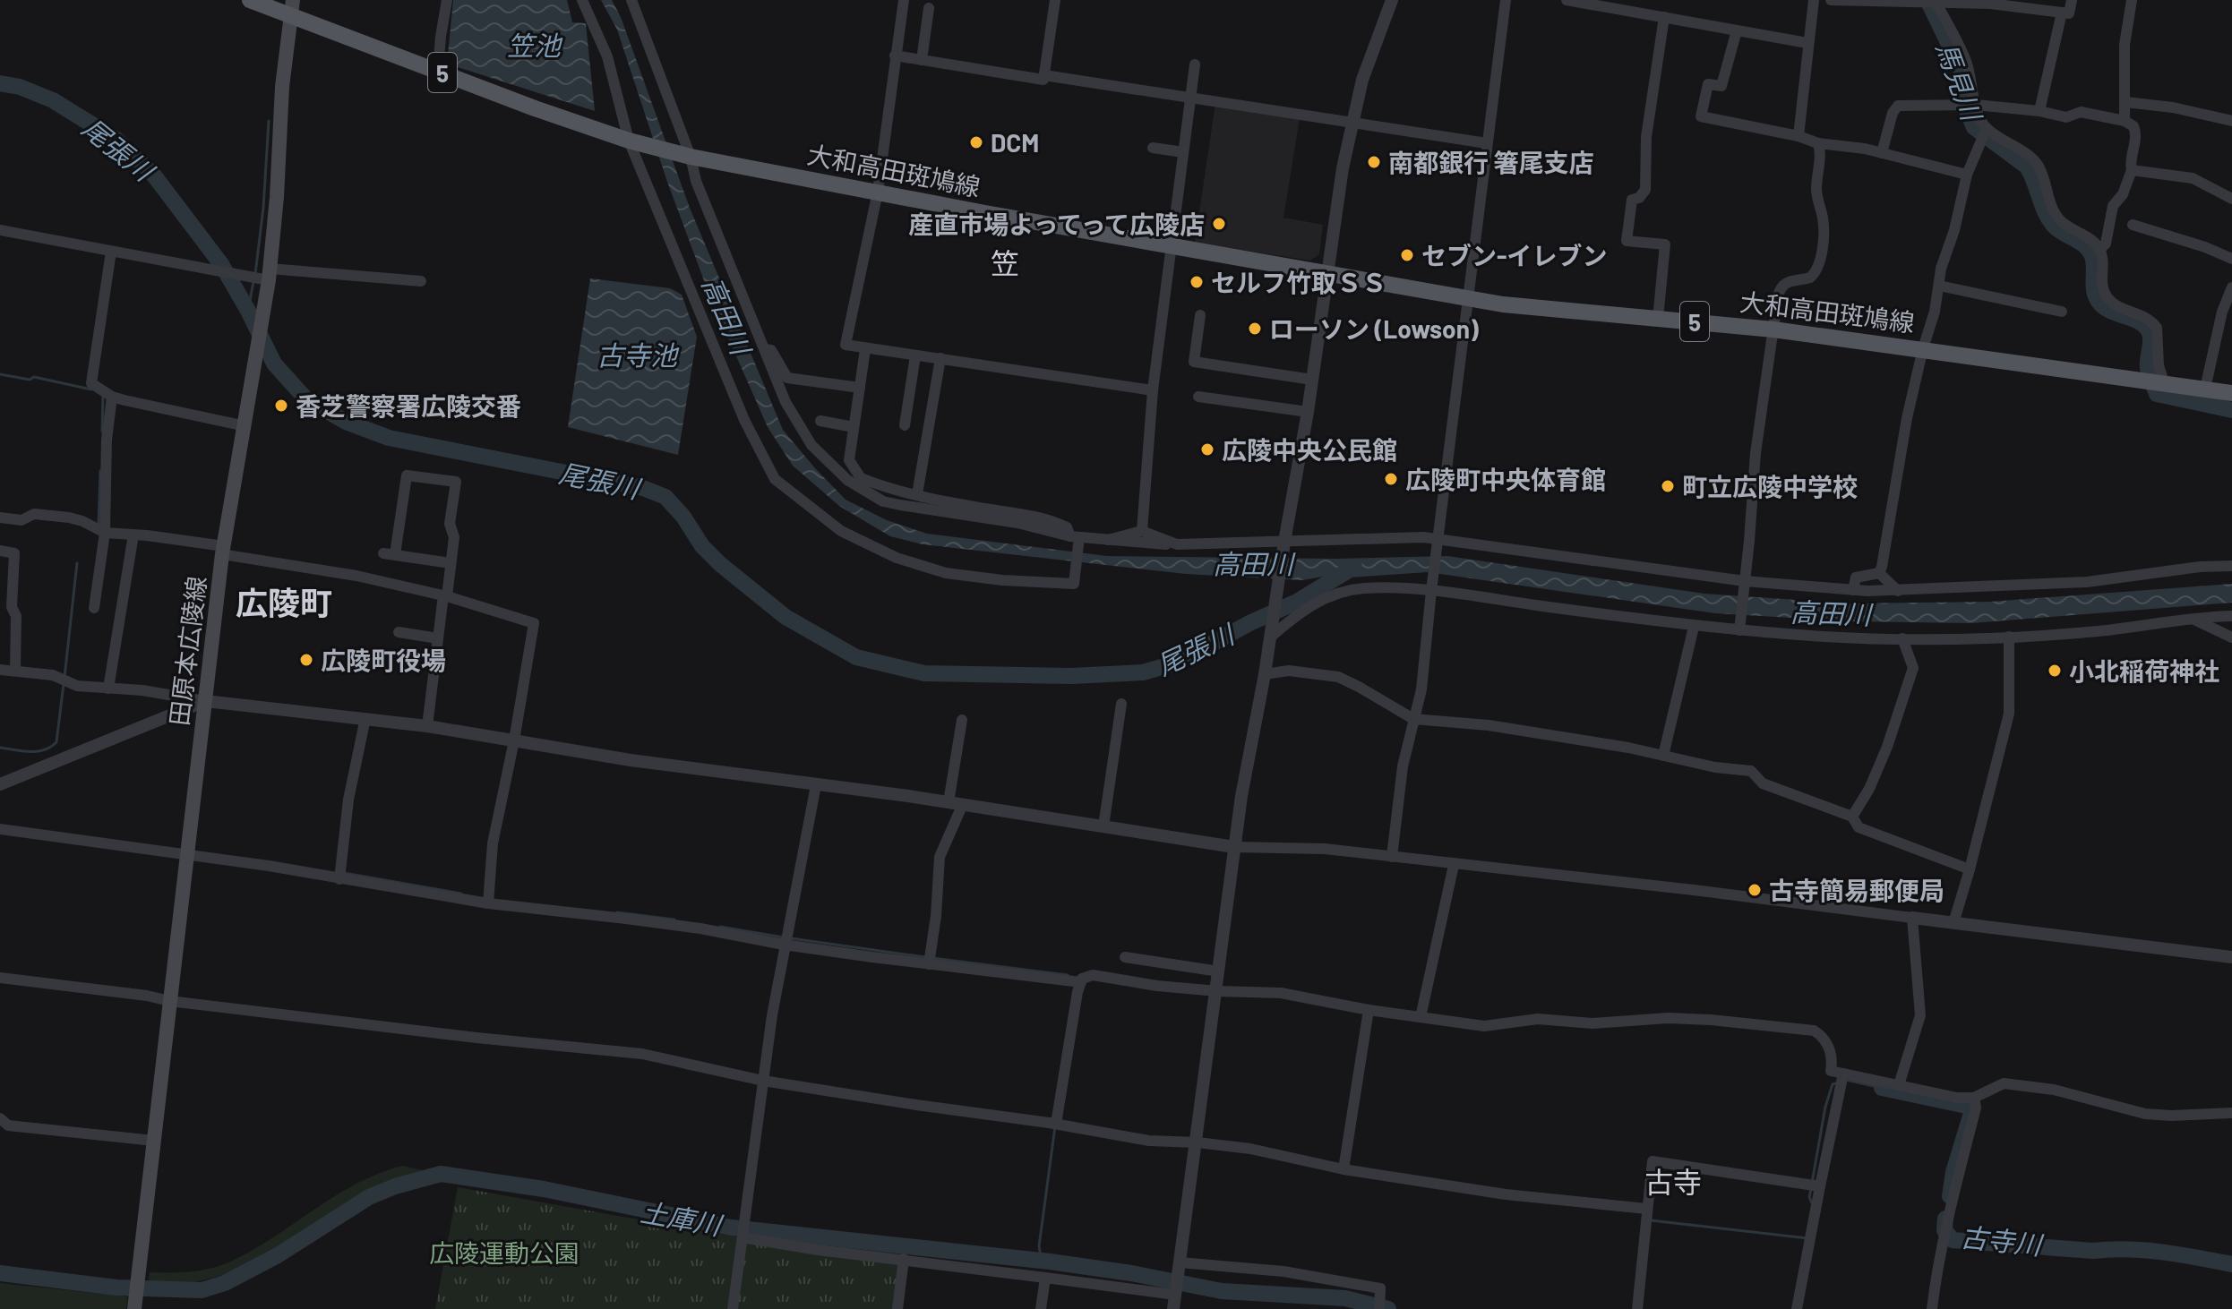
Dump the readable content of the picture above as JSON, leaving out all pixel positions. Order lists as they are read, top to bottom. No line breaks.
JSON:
{"streets":{"main road":["5","大和高田斑鳩線","田原本広陵線"]},"crossings":[["大和高田斑鳩線","田原本広陵線"]],"districts":["笠","広陵町","古寺"],"water":["笠池","馬見川","尾張川","高田川","古寺池","土庫川","古寺川"],"parks":["広陵運動公園"],"places":["DCM","南都銀行 箸尾支店","産直市場よってって広陵店","セブン-イレブン","セルフ竹取ＳＳ","ローソン (Lowson)","香芝警察署広陵交番","広陵中央公民館","広陵町中央体育館","町立広陵中学校","広陵町役場","小北稲荷神社","古寺簡易郵便局"]}
